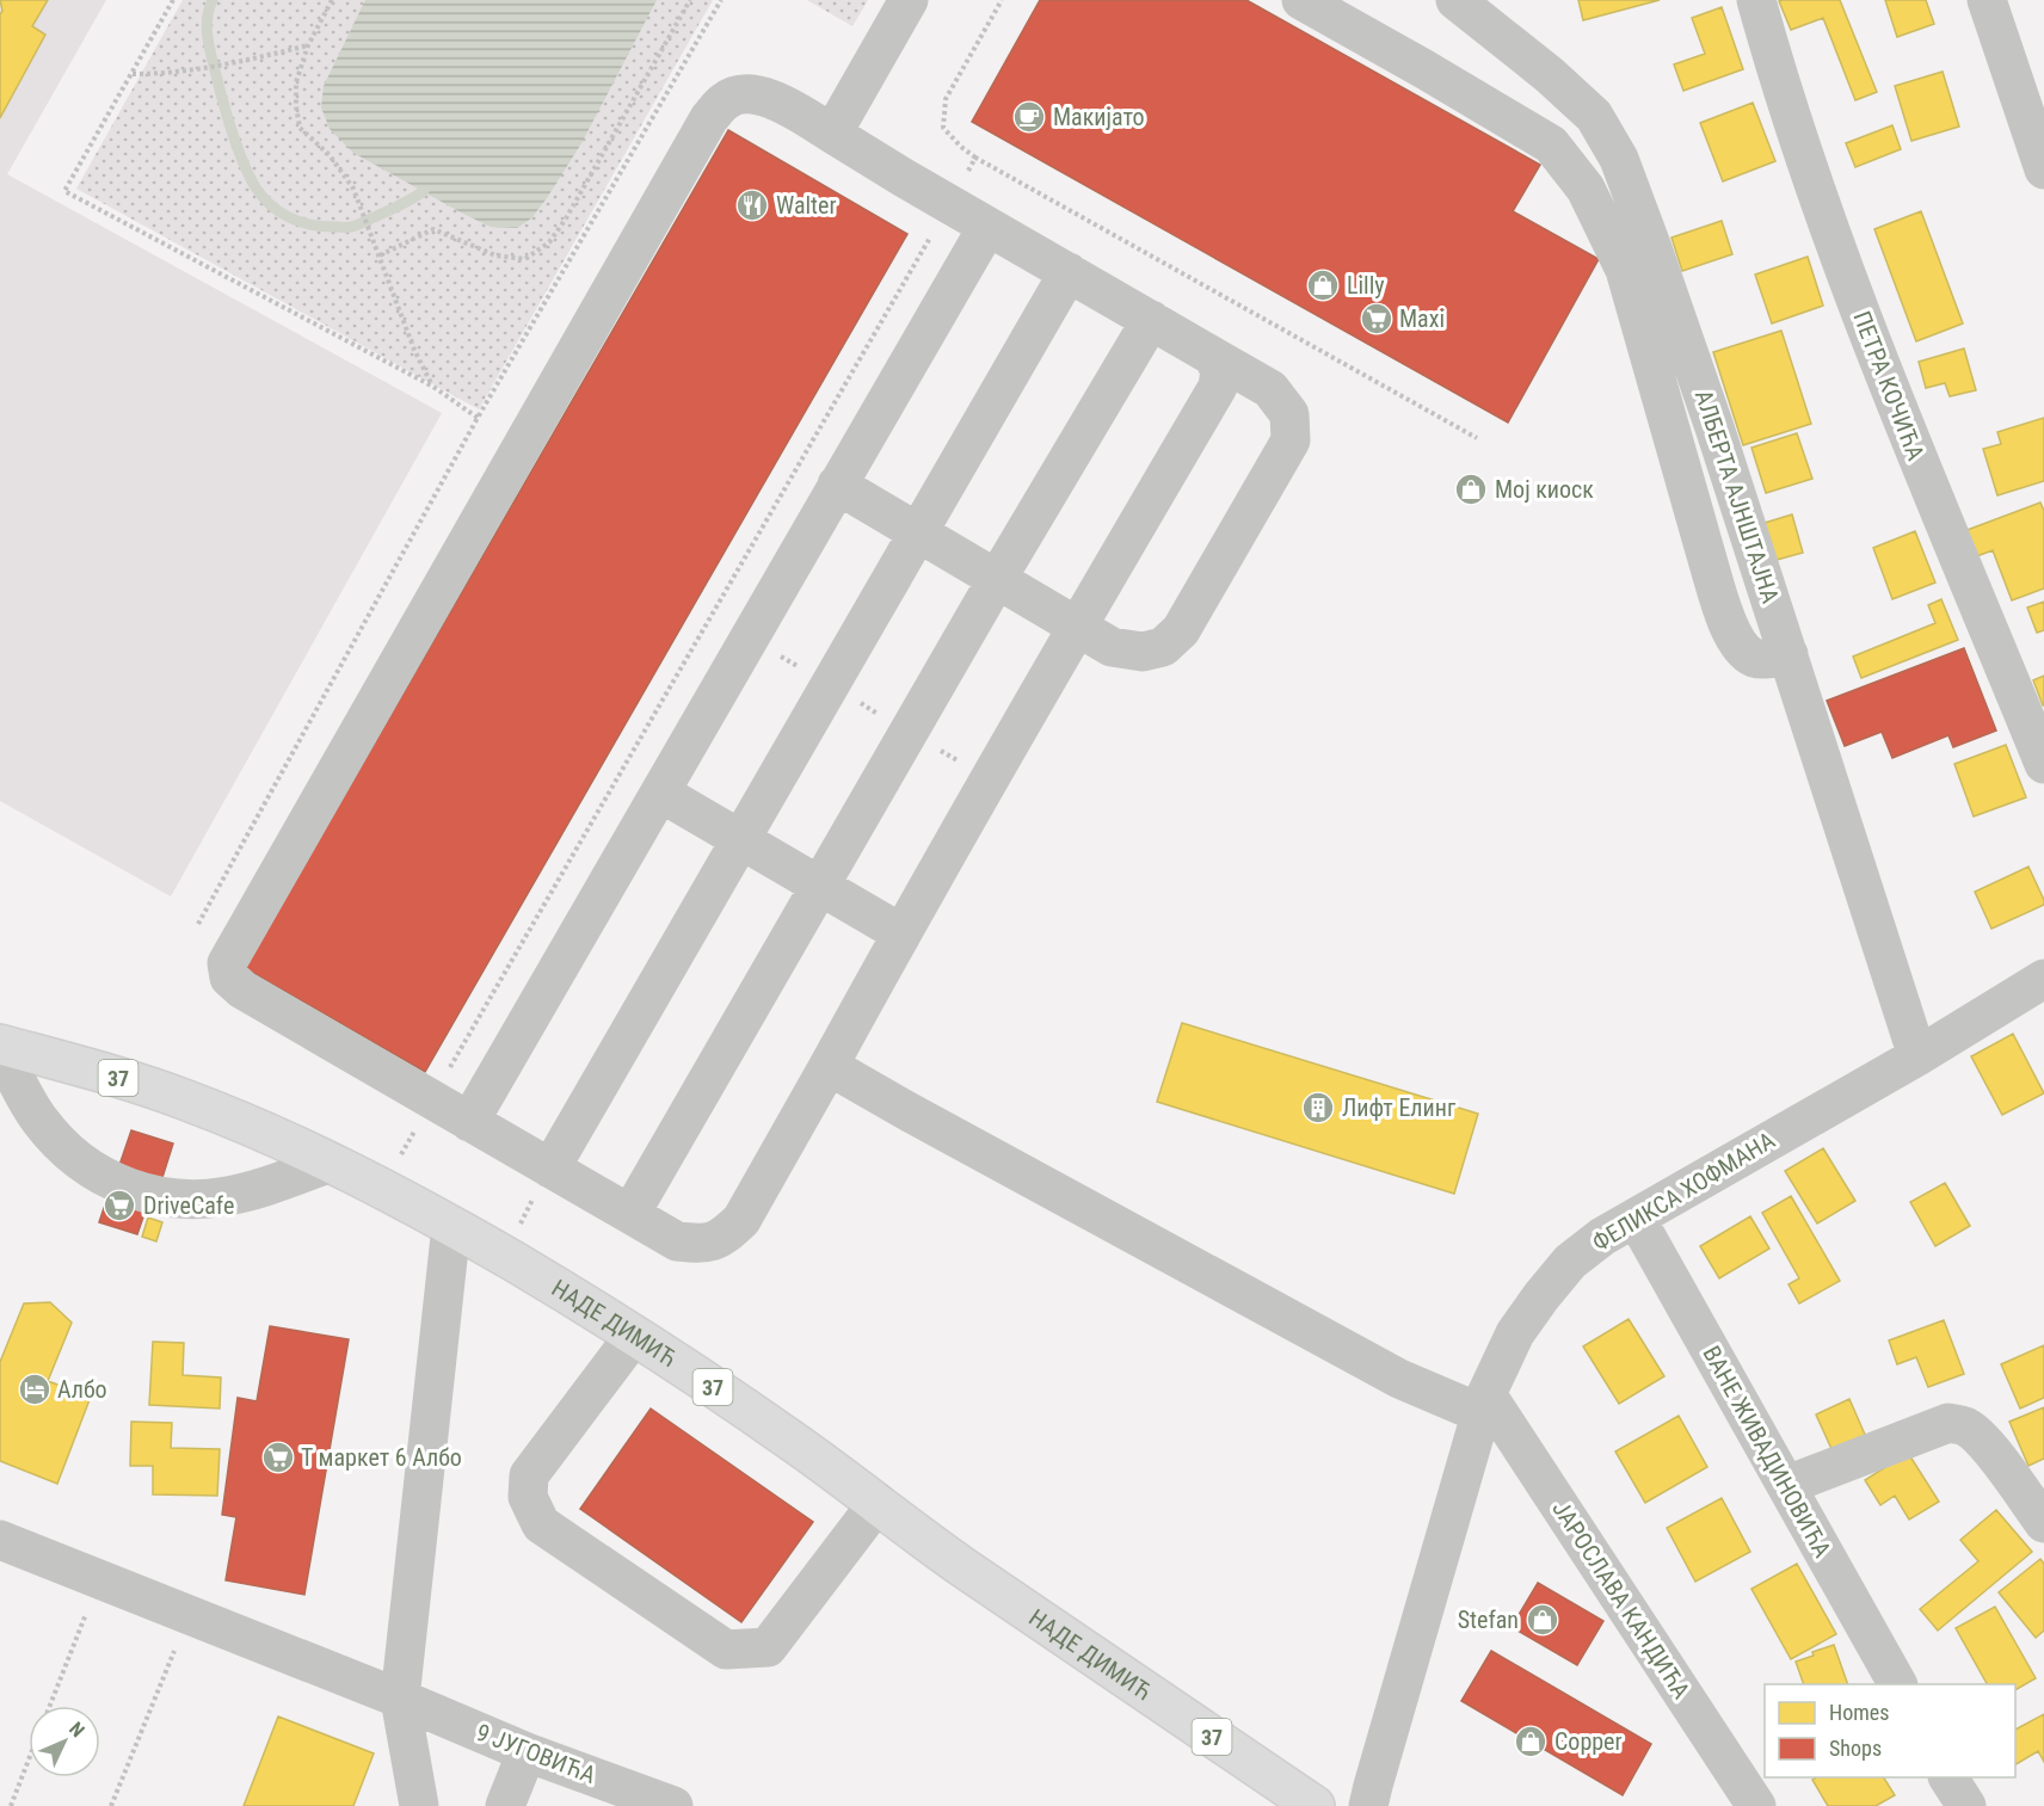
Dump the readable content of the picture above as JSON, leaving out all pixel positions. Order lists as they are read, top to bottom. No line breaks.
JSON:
{"streets":{"main road":["37","НАДЕ ДИМИЋ"],"street":["ПЕТРА КОЧИЋА","АЛБЕРТА АЈНШТАЈНА","ФЕЛИКСА ХОФМАНА","ВАНЕ ЖИВАДИНОВИЋА","ЈАРОСЛАВА КАНДИЋА","9 ЈУГОВИЋА"]},"crossings":[["АЛБЕРТА АЈНШТАЈНА","ФЕЛИКСА ХОФМАНА"],["ФЕЛИКСА ХОФМАНА","ВАНЕ ЖИВАДИНОВИЋА"],["ФЕЛИКСА ХОФМАНА","ЈАРОСЛАВА КАНДИЋА"]],"places":{"cafe":["Макијато"],"restaurant":["Walter"],"shop":["Lilly","Мој киоск","Stefan","Copper"],"supermarket":["Maxi","DriveCafe","Т маркет 6 Албо"],"building":["Лифт Елинг"],"hotel":["Албо"]},"legend":["Homes","Shops"],"north":"top right"}
